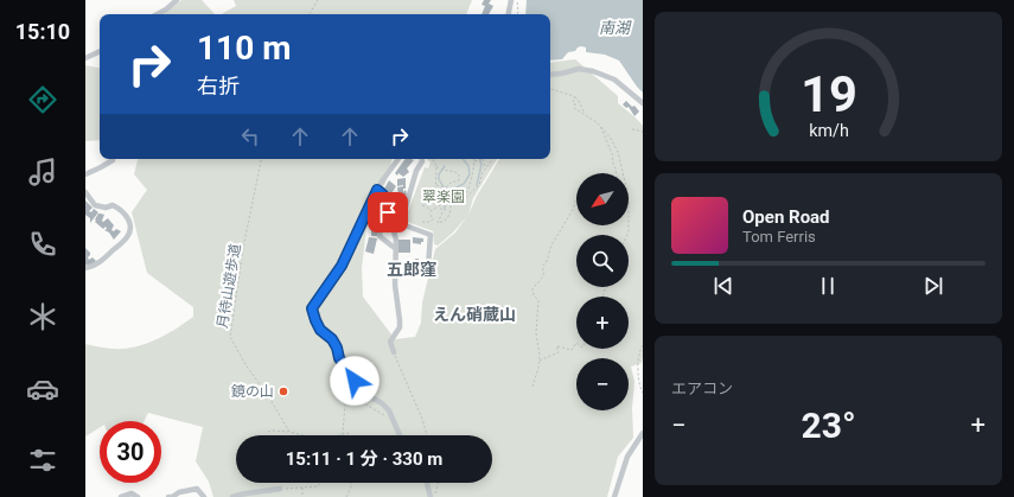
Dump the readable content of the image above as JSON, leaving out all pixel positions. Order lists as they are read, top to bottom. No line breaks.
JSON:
{"streets":{"path":["月待山遊歩道"]},"districts":["五郎窪","えん硝蔵山"],"water":["南湖"],"parks":["翠楽園"],"places":["鏡の山"],"north":"bottom left","page":{"tabs":"15:10","turn":["110 m","右折"],"map_buttons":["+","−"],"song":["Open Road","Tom Ferris"],"tile":"エアコン","heat":["−","23°","+"],"limit":"30","trip":"15:11 · 1 分 · 330 m","gauge":["19","km/h"]}}
